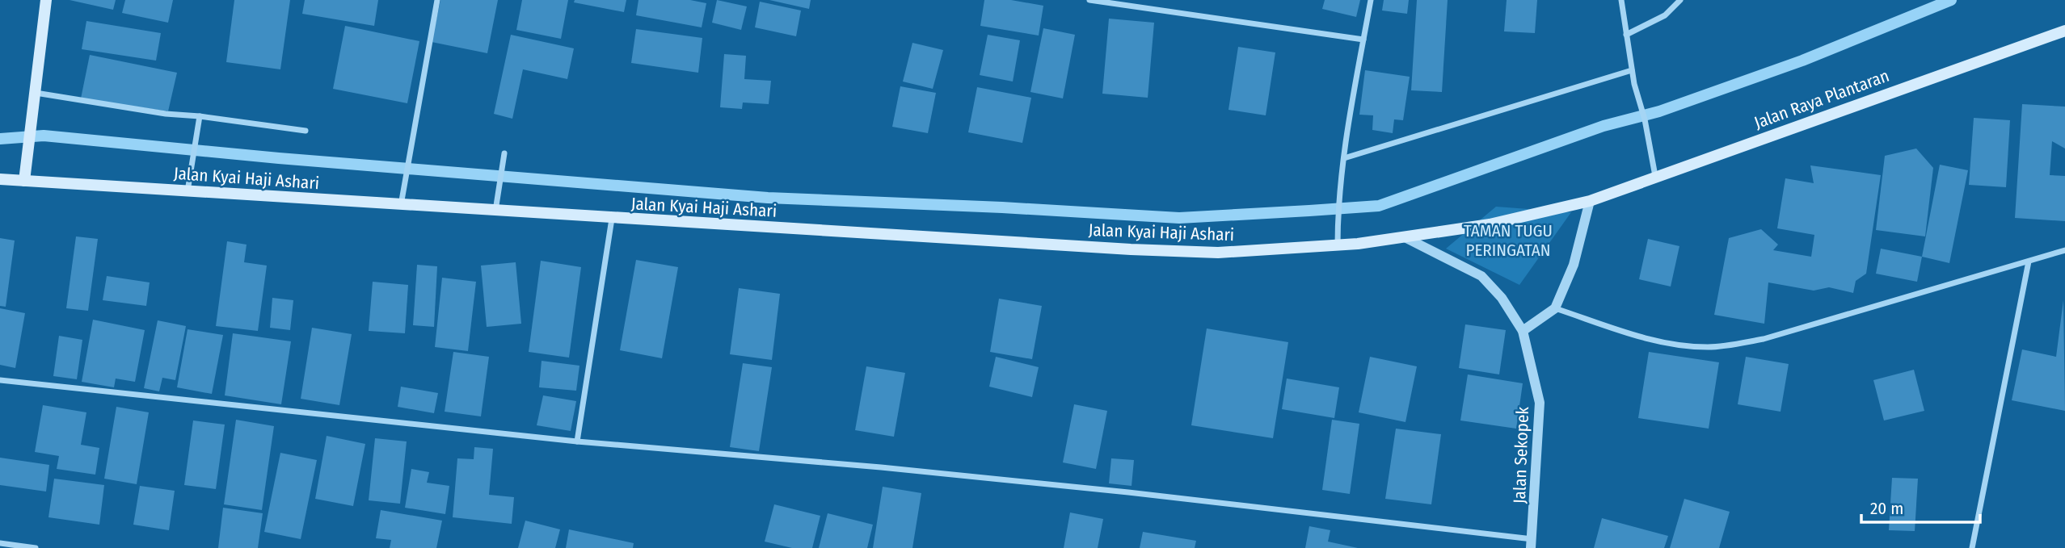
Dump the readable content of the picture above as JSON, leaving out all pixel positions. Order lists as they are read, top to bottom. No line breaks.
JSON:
{"streets":{"main road":["Jalan Raya Plantaran","Jalan Kyai Haji Ashari"],"street":["Jalan Sekopek"]},"crossings":[["Jalan Raya Plantaran","Jalan Kyai Haji Ashari"],["Jalan Raya Plantaran","Jalan Sekopek"],["Jalan Kyai Haji Ashari","Jalan Sekopek"]],"parks":["TAMAN TUGU PERINGATAN"],"scale_bar":"20 m"}
